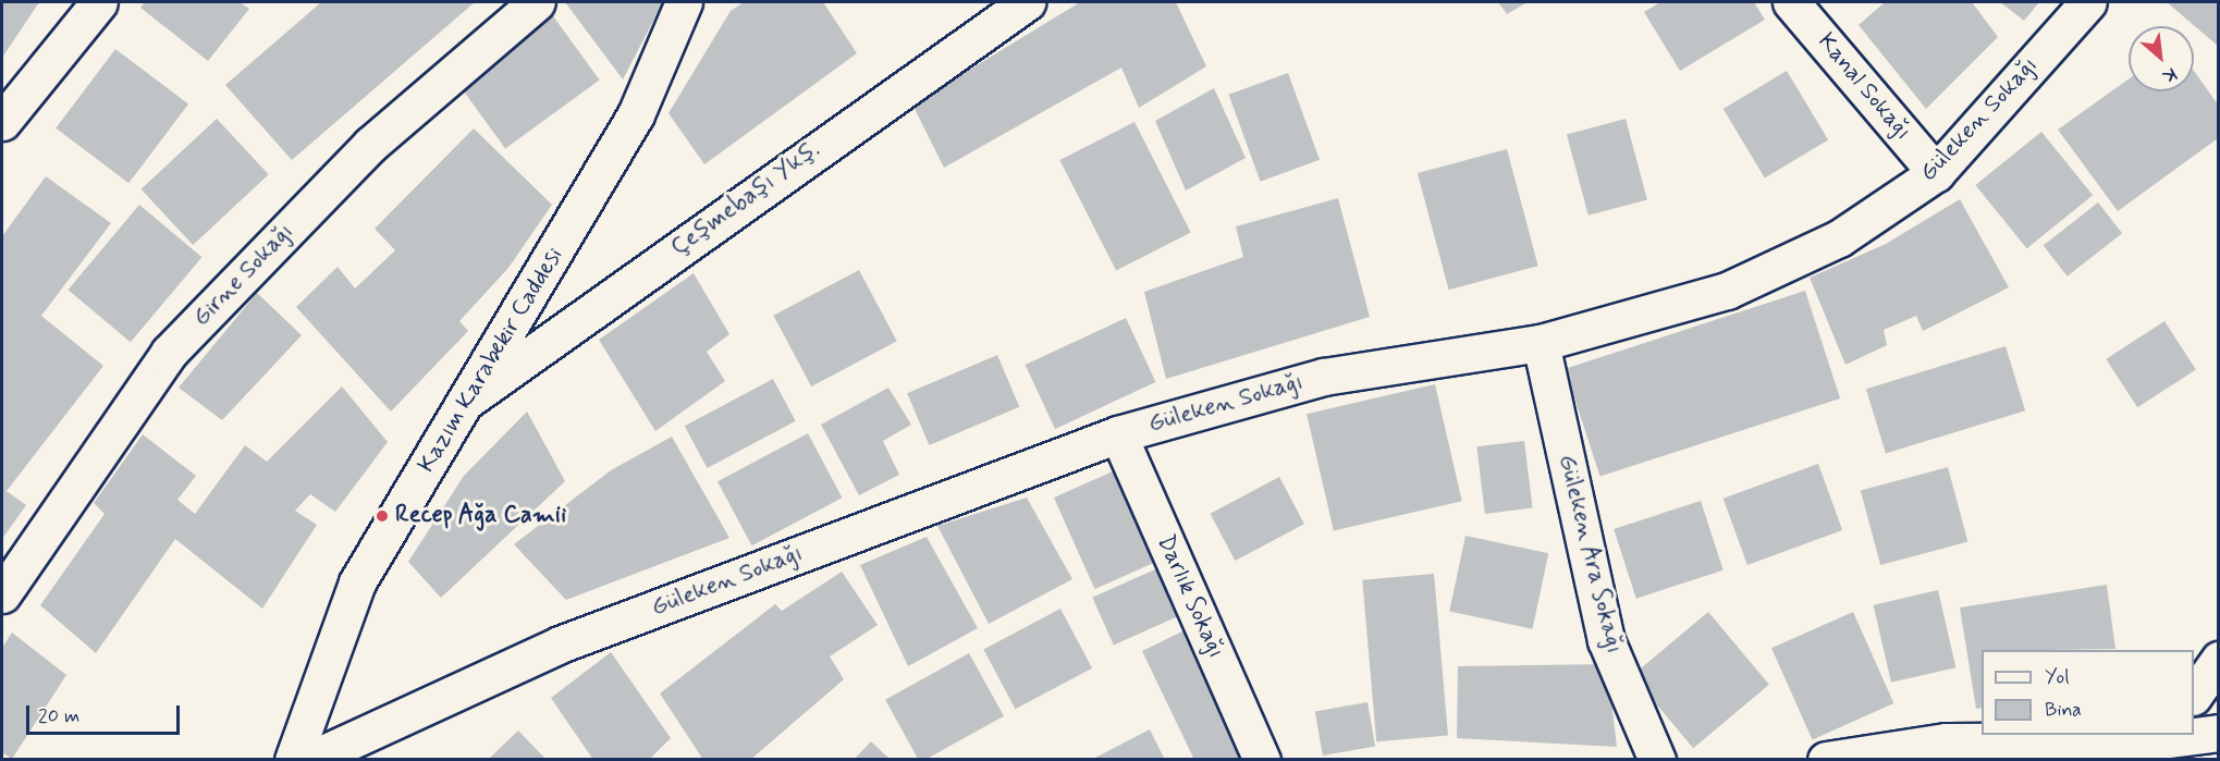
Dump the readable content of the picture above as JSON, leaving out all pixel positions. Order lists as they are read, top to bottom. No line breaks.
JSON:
{"streets":{"street":["Kanal Sokağı","Güleken Sokağı","Çeşmebaşı Ykş.","Girne Sokağı","Kazım Karabekir Caddesi","Güleken Ara Sokağı","Darlık Sokağı"]},"crossings":[["Kanal Sokağı","Güleken Sokağı"],["Güleken Sokağı","Güleken Ara Sokağı"],["Güleken Sokağı","Darlık Sokağı"],["Çeşmebaşı Ykş.","Kazım Karabekir Caddesi"]],"places":["Recep Ağa Camii"],"legend":["Yol","Bina"],"scale_bar":"20 m","north":"bottom right"}
